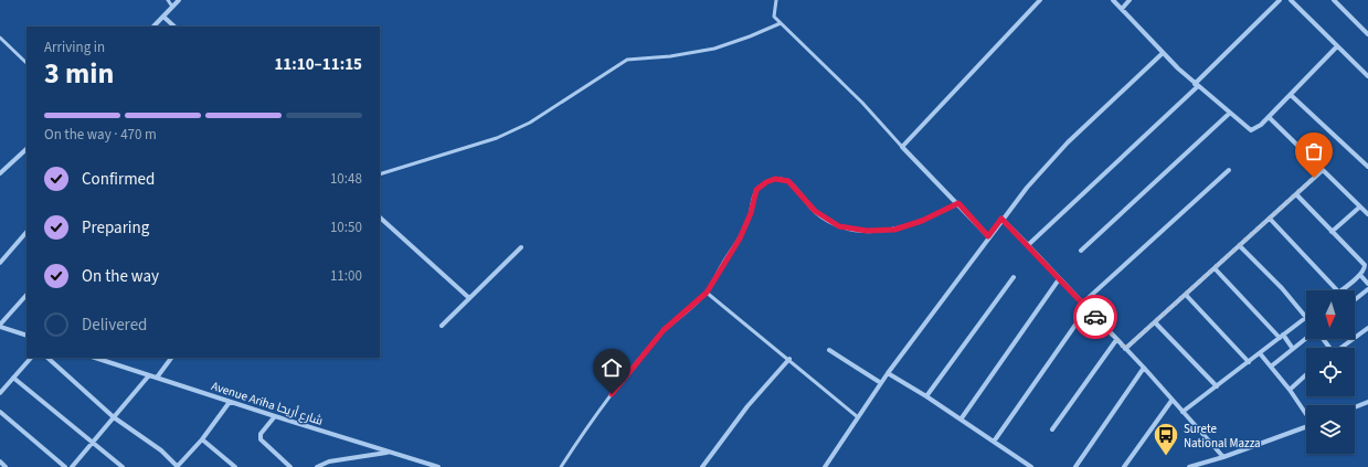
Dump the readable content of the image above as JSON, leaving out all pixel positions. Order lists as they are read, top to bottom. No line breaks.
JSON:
{"streets":{"street":["Avenue Ariha شارع أريحا"]},"places":{"bus stop":["Surete National Mazza"]},"north":"bottom","page":{"heading":["3 min","Arriving in","11:10–11:15"],"bar":"On the way · 470 m","list":[["Confirmed","10:48"],["Preparing","10:50"],["On the way","11:00"],"Delivered"]}}
